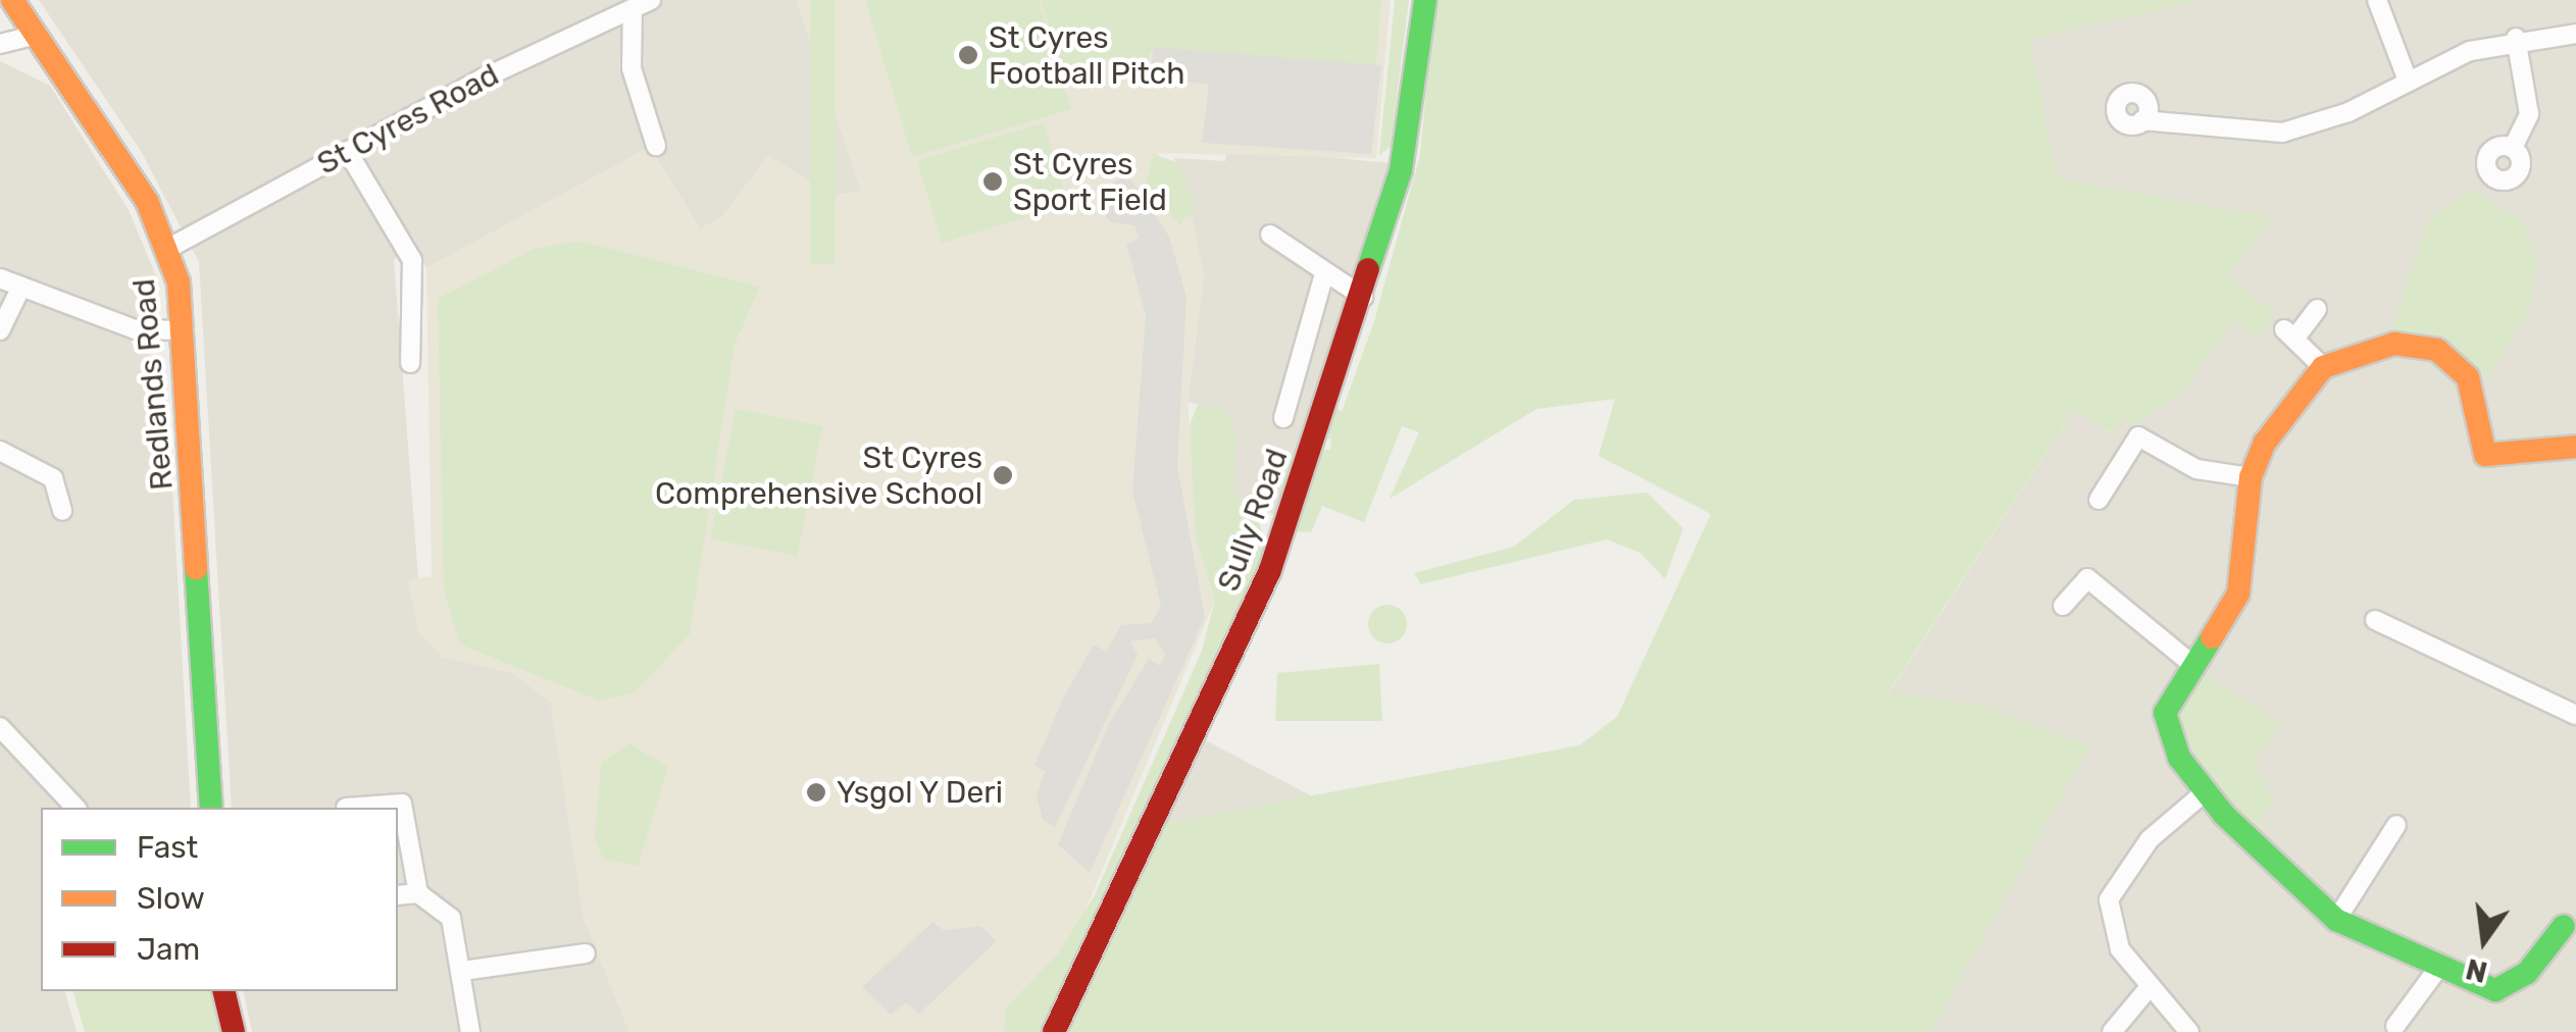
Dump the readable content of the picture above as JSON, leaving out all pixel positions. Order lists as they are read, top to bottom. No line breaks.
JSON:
{"streets":{"street":["St Cyres Road","Redlands Road","Sully Road"]},"crossings":[["St Cyres Road","Redlands Road"]],"places":["St Cyres Football Pitch","St Cyres Sport Field","St Cyres Comprehensive School","Ysgol Y Deri"],"legend":["Fast","Slow","Jam"],"north":"bottom"}
